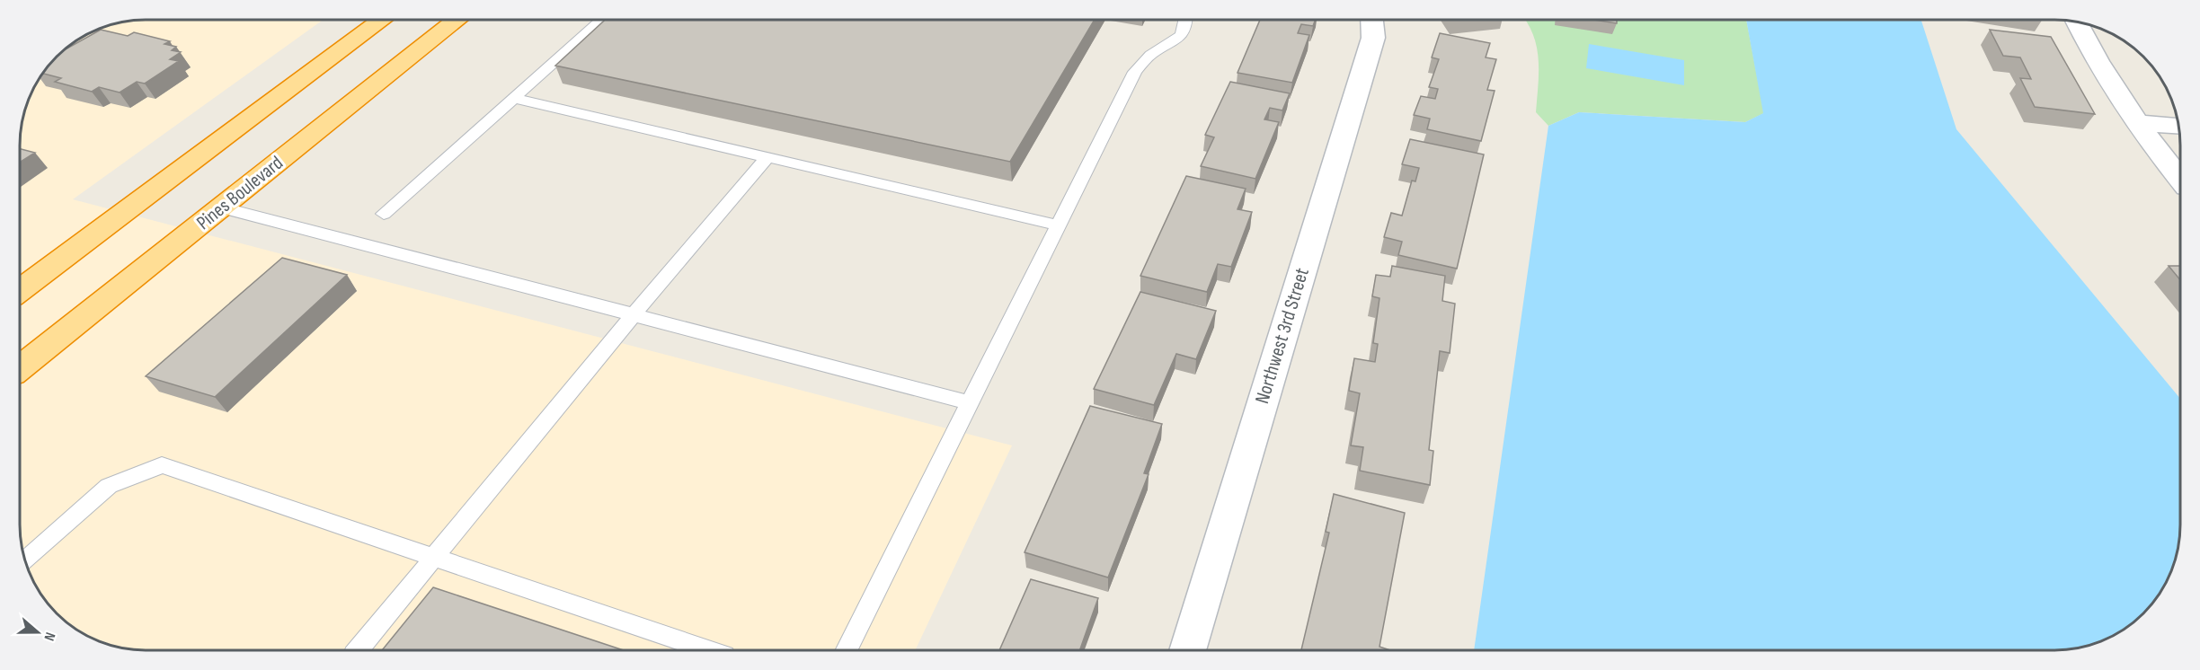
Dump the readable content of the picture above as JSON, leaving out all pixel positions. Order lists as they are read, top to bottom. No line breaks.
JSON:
{"streets":{"highway":["Pines Boulevard"],"street":["Northwest 3rd Street"]},"north":"right"}
